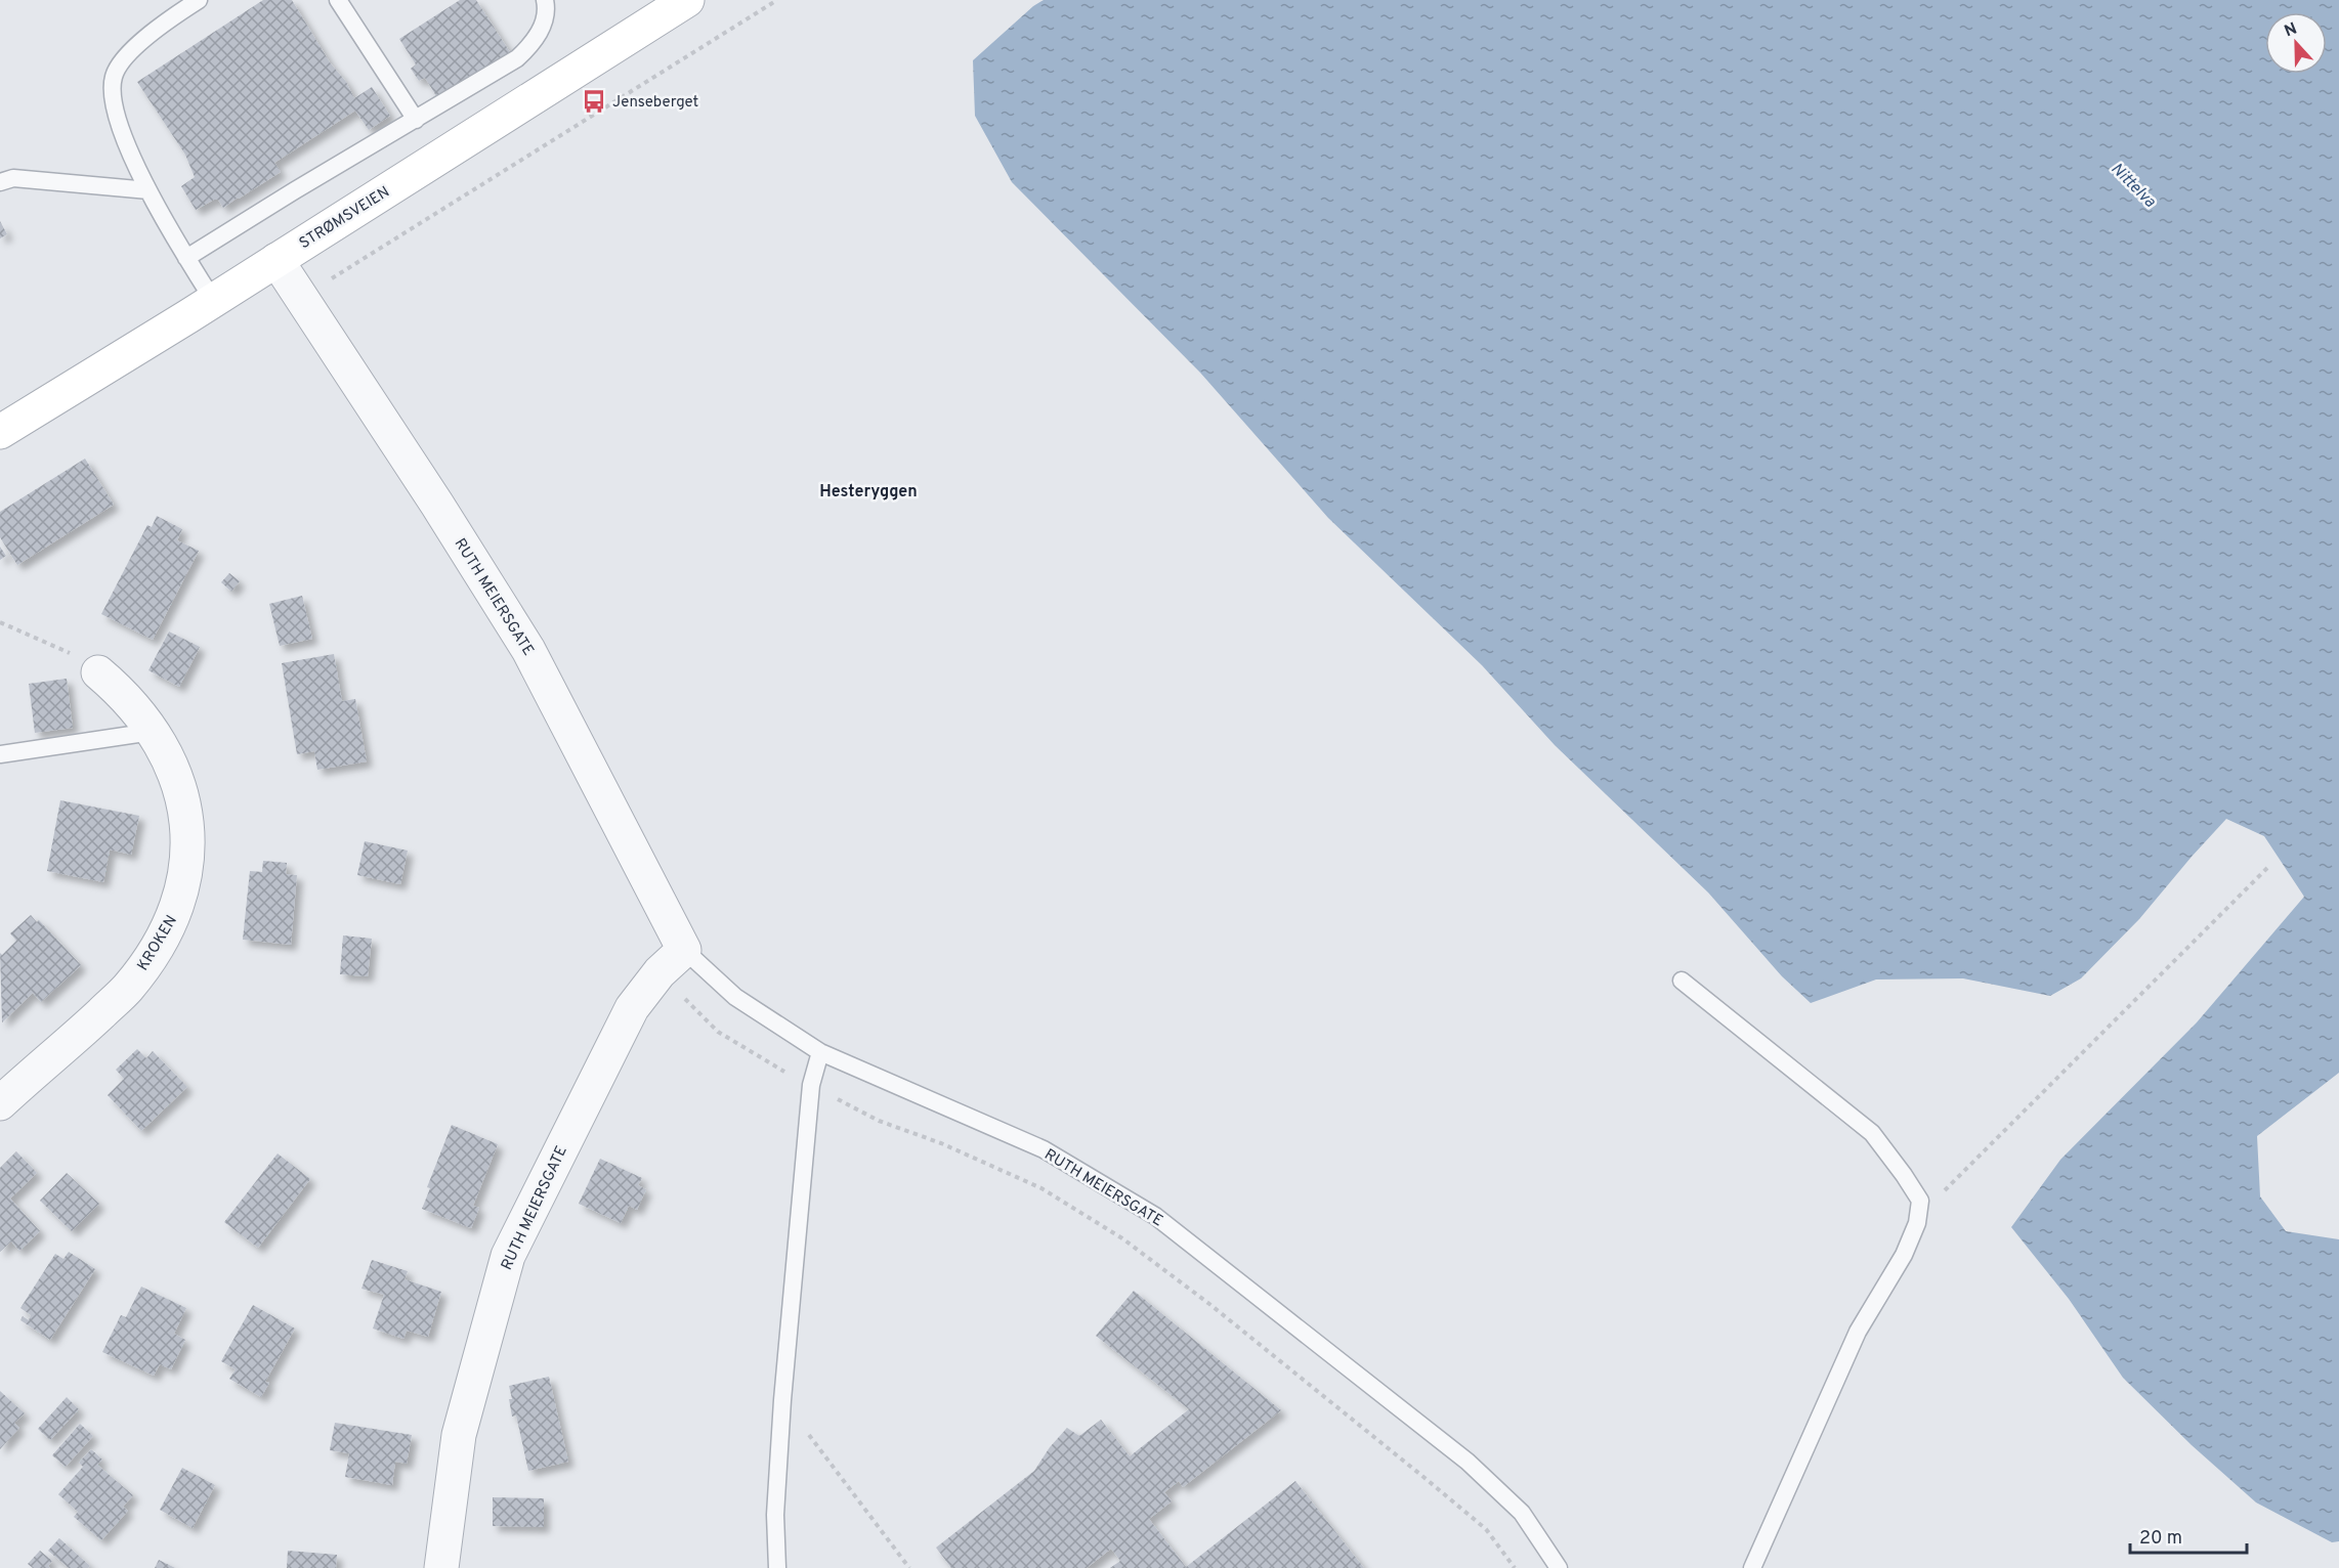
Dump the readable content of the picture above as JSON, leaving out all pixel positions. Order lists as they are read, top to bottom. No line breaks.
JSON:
{"streets":{"main road":["STRØMSVEIEN"],"street":["RUTH MEIERSGATE","KROKEN"]},"crossings":[["STRØMSVEIEN","RUTH MEIERSGATE"]],"districts":["Hesteryggen"],"water":["Nittelva"],"places":{"bus stop":["Jenseberget"]},"scale_bar":"20 m","north":"top"}
